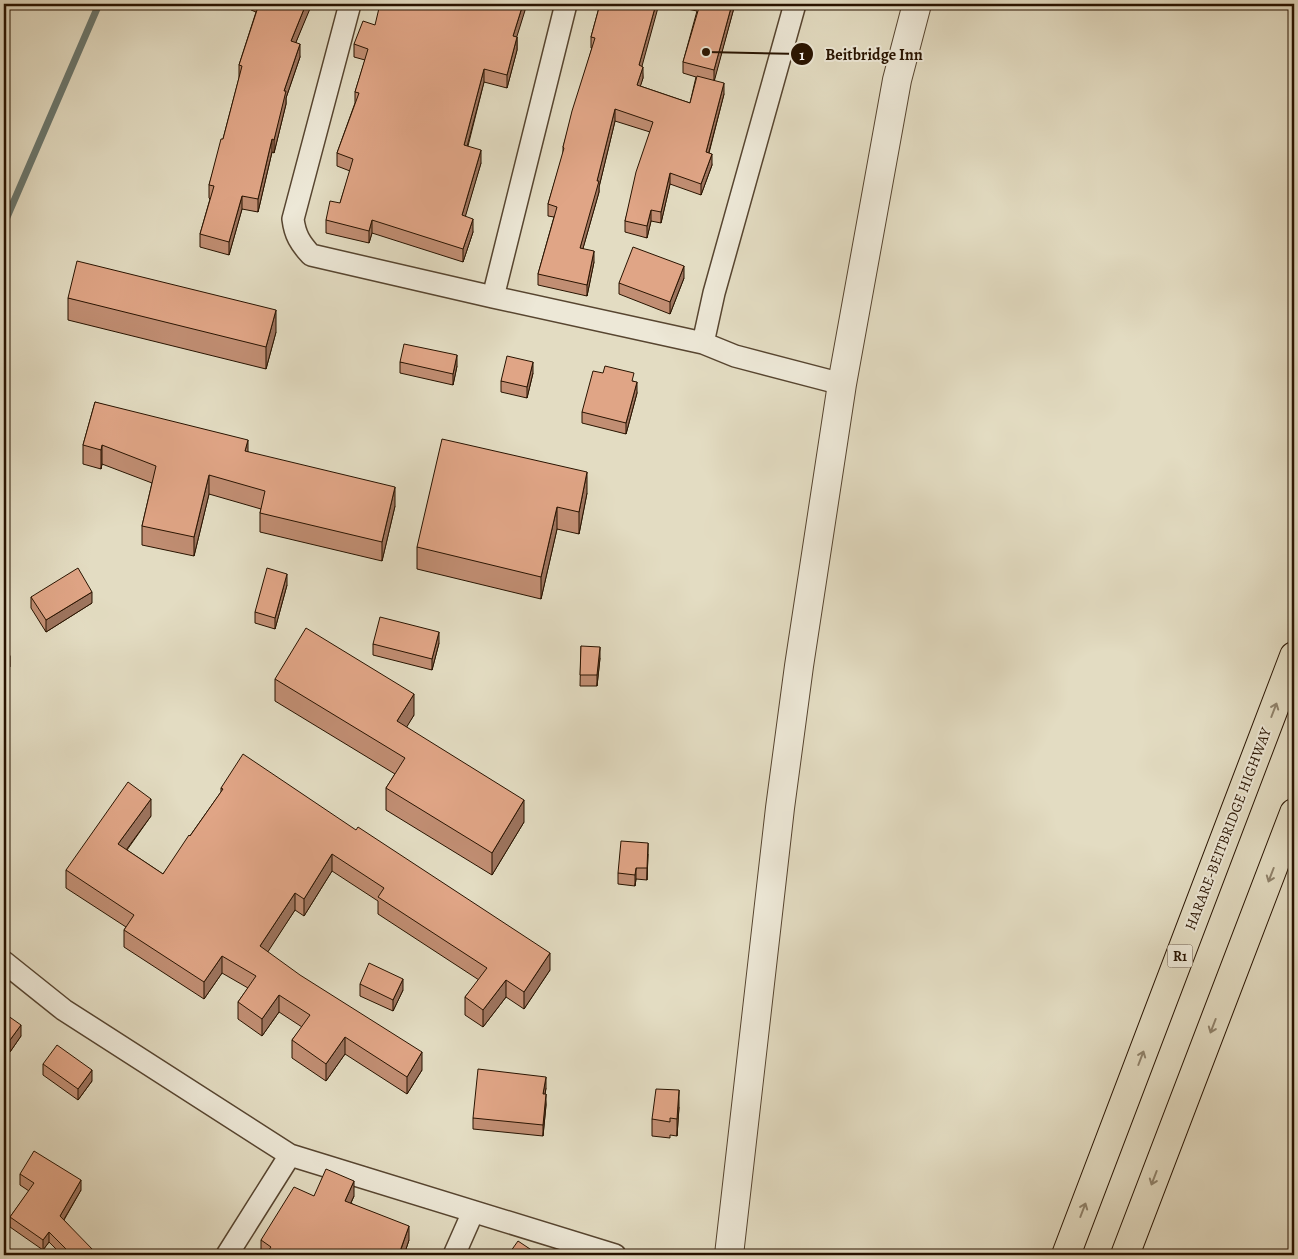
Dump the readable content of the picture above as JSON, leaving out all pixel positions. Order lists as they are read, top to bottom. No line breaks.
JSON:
{"streets":{"highway":["HARARE-BEITBRIDGE HIGHWAY","R1"]},"places":["Beitbridge Inn"]}
